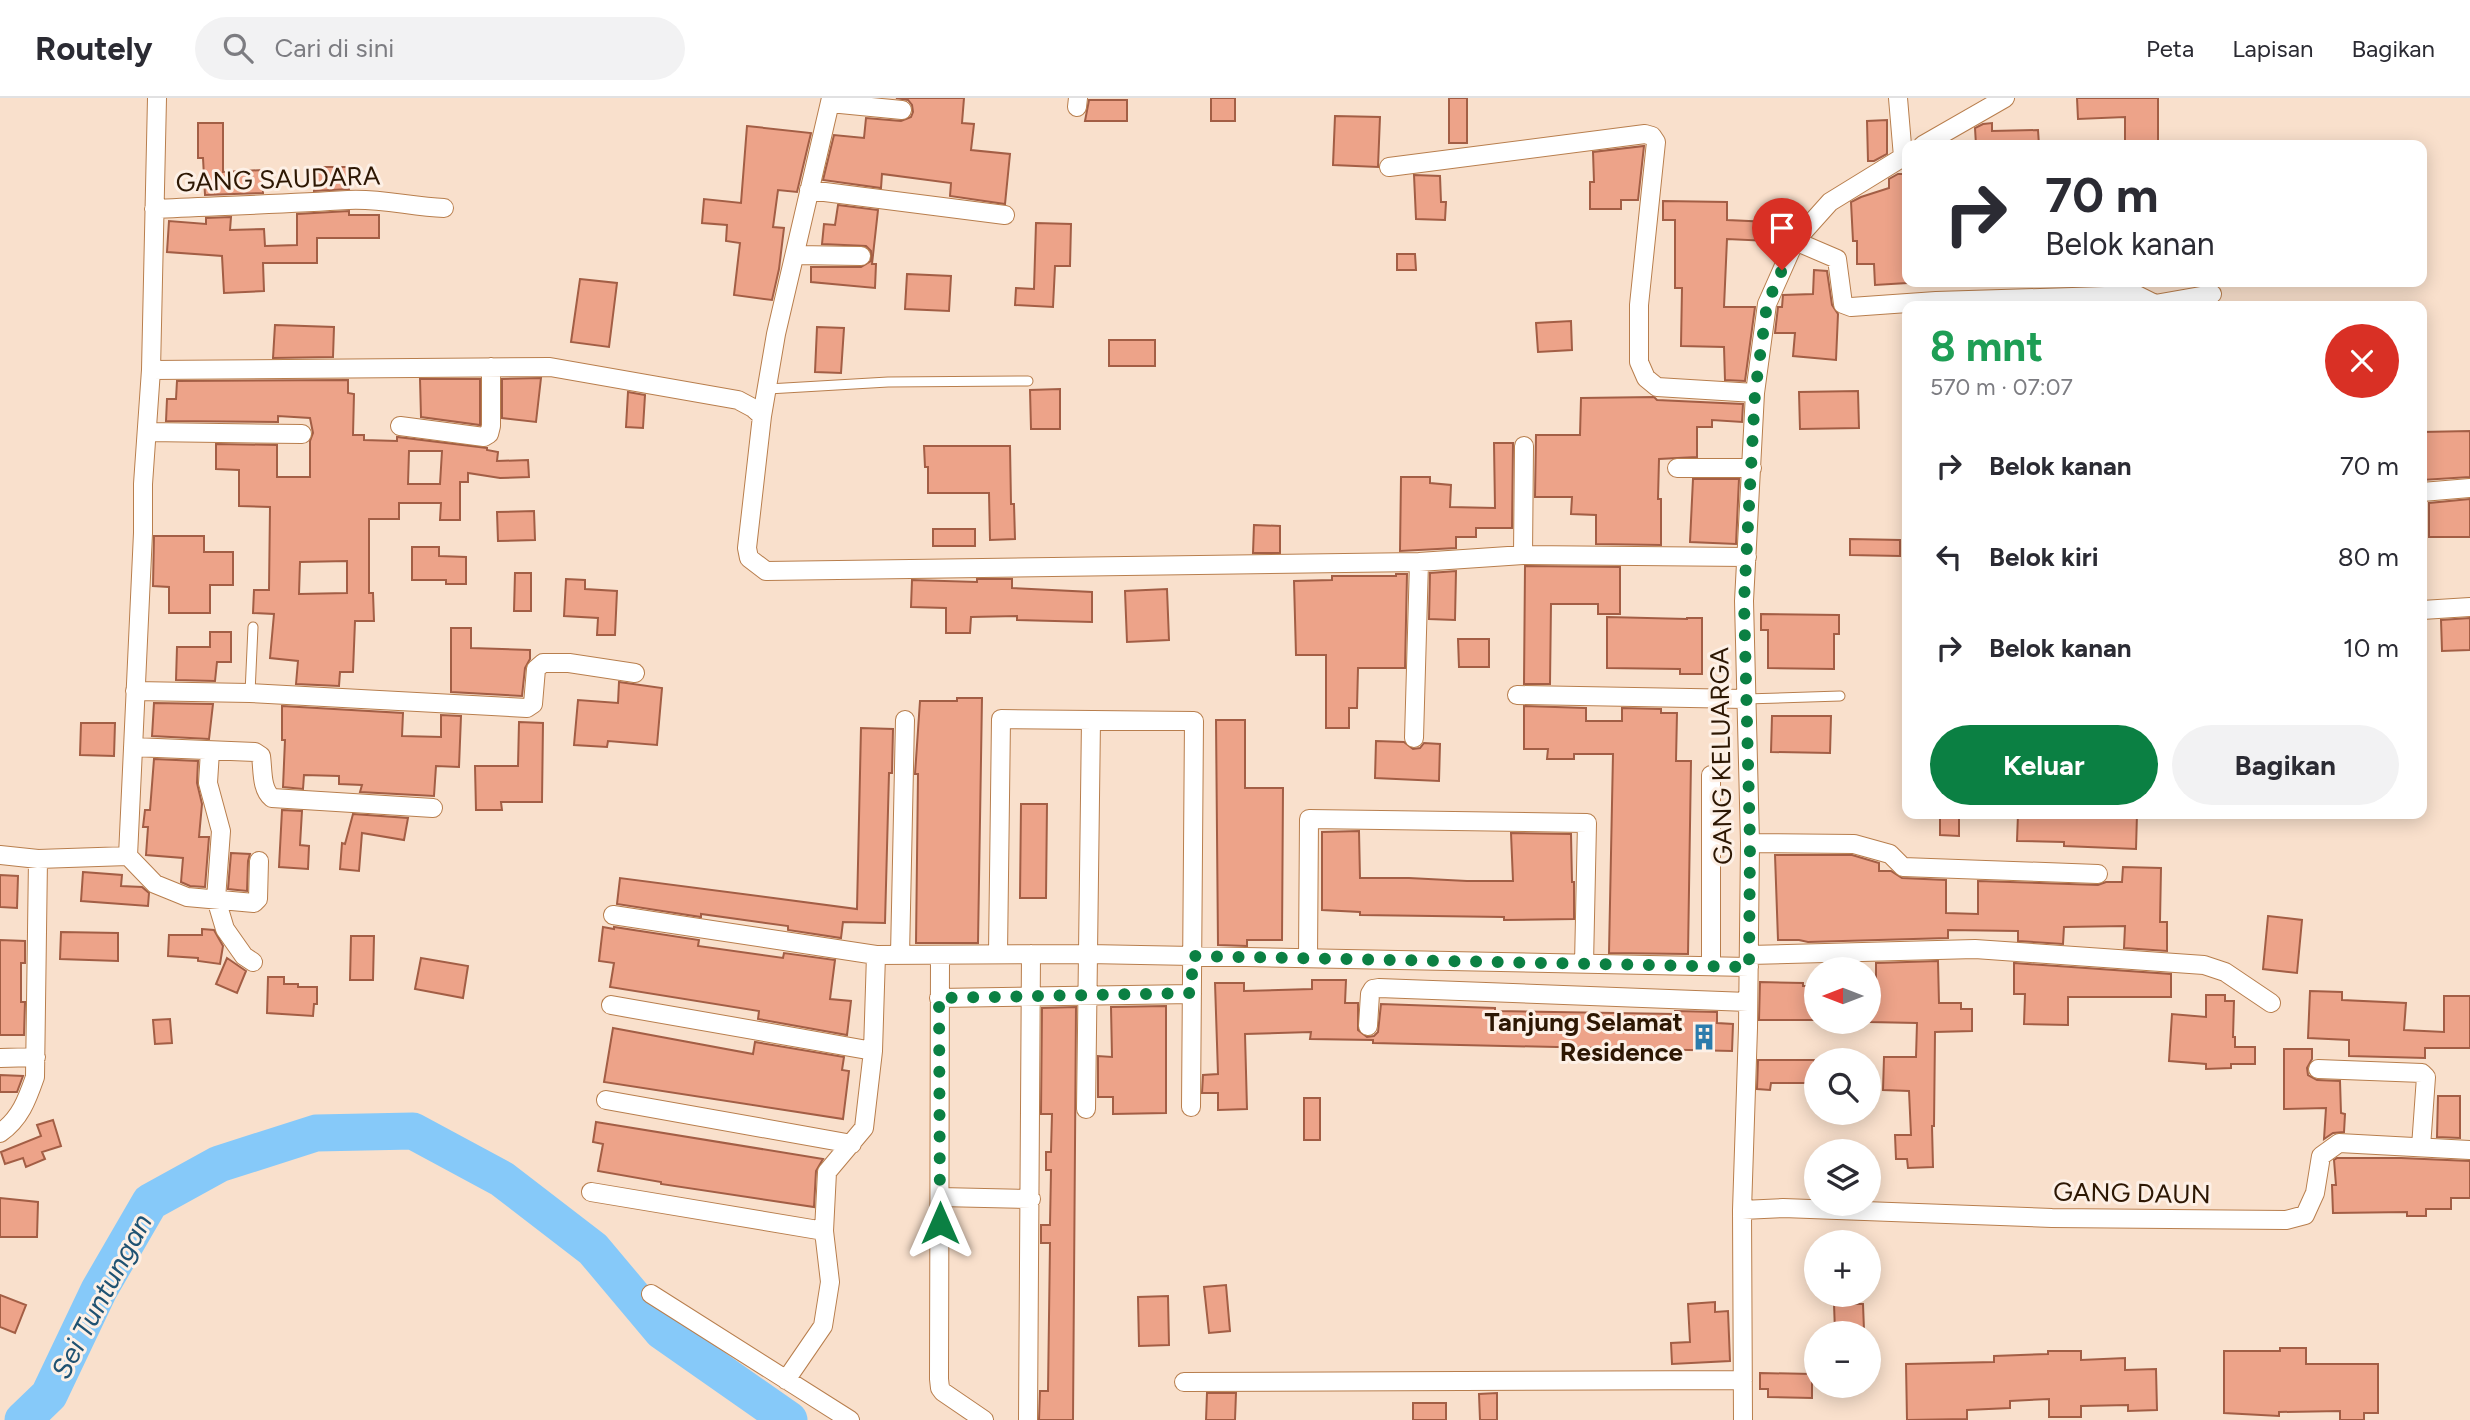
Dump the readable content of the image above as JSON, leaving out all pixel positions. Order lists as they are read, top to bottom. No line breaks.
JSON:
{"streets":{"street":["GANG SAUDARA","GANG KELUARGA","GANG DAUN"]},"crossings":[["GANG KELUARGA","GANG DAUN"]],"water":["Sei Tuntungan"],"places":{"building":["Tanjung Selamat Residence"]},"north":"left","page":{"header":"Routely","search":"Cari di sini","nav":["Peta","Lapisan","Bagikan"],"turn":["70 m","Belok kanan"],"heading":["8 mnt","570 m · 07:07"],"list":[{"name":"Belok kanan","value":"70 m"},{"name":"Belok kiri","value":"80 m"},{"name":"Belok kanan","value":"10 m"}],"buttons":["Keluar","Bagikan"],"map_buttons":["+","−"]}}
